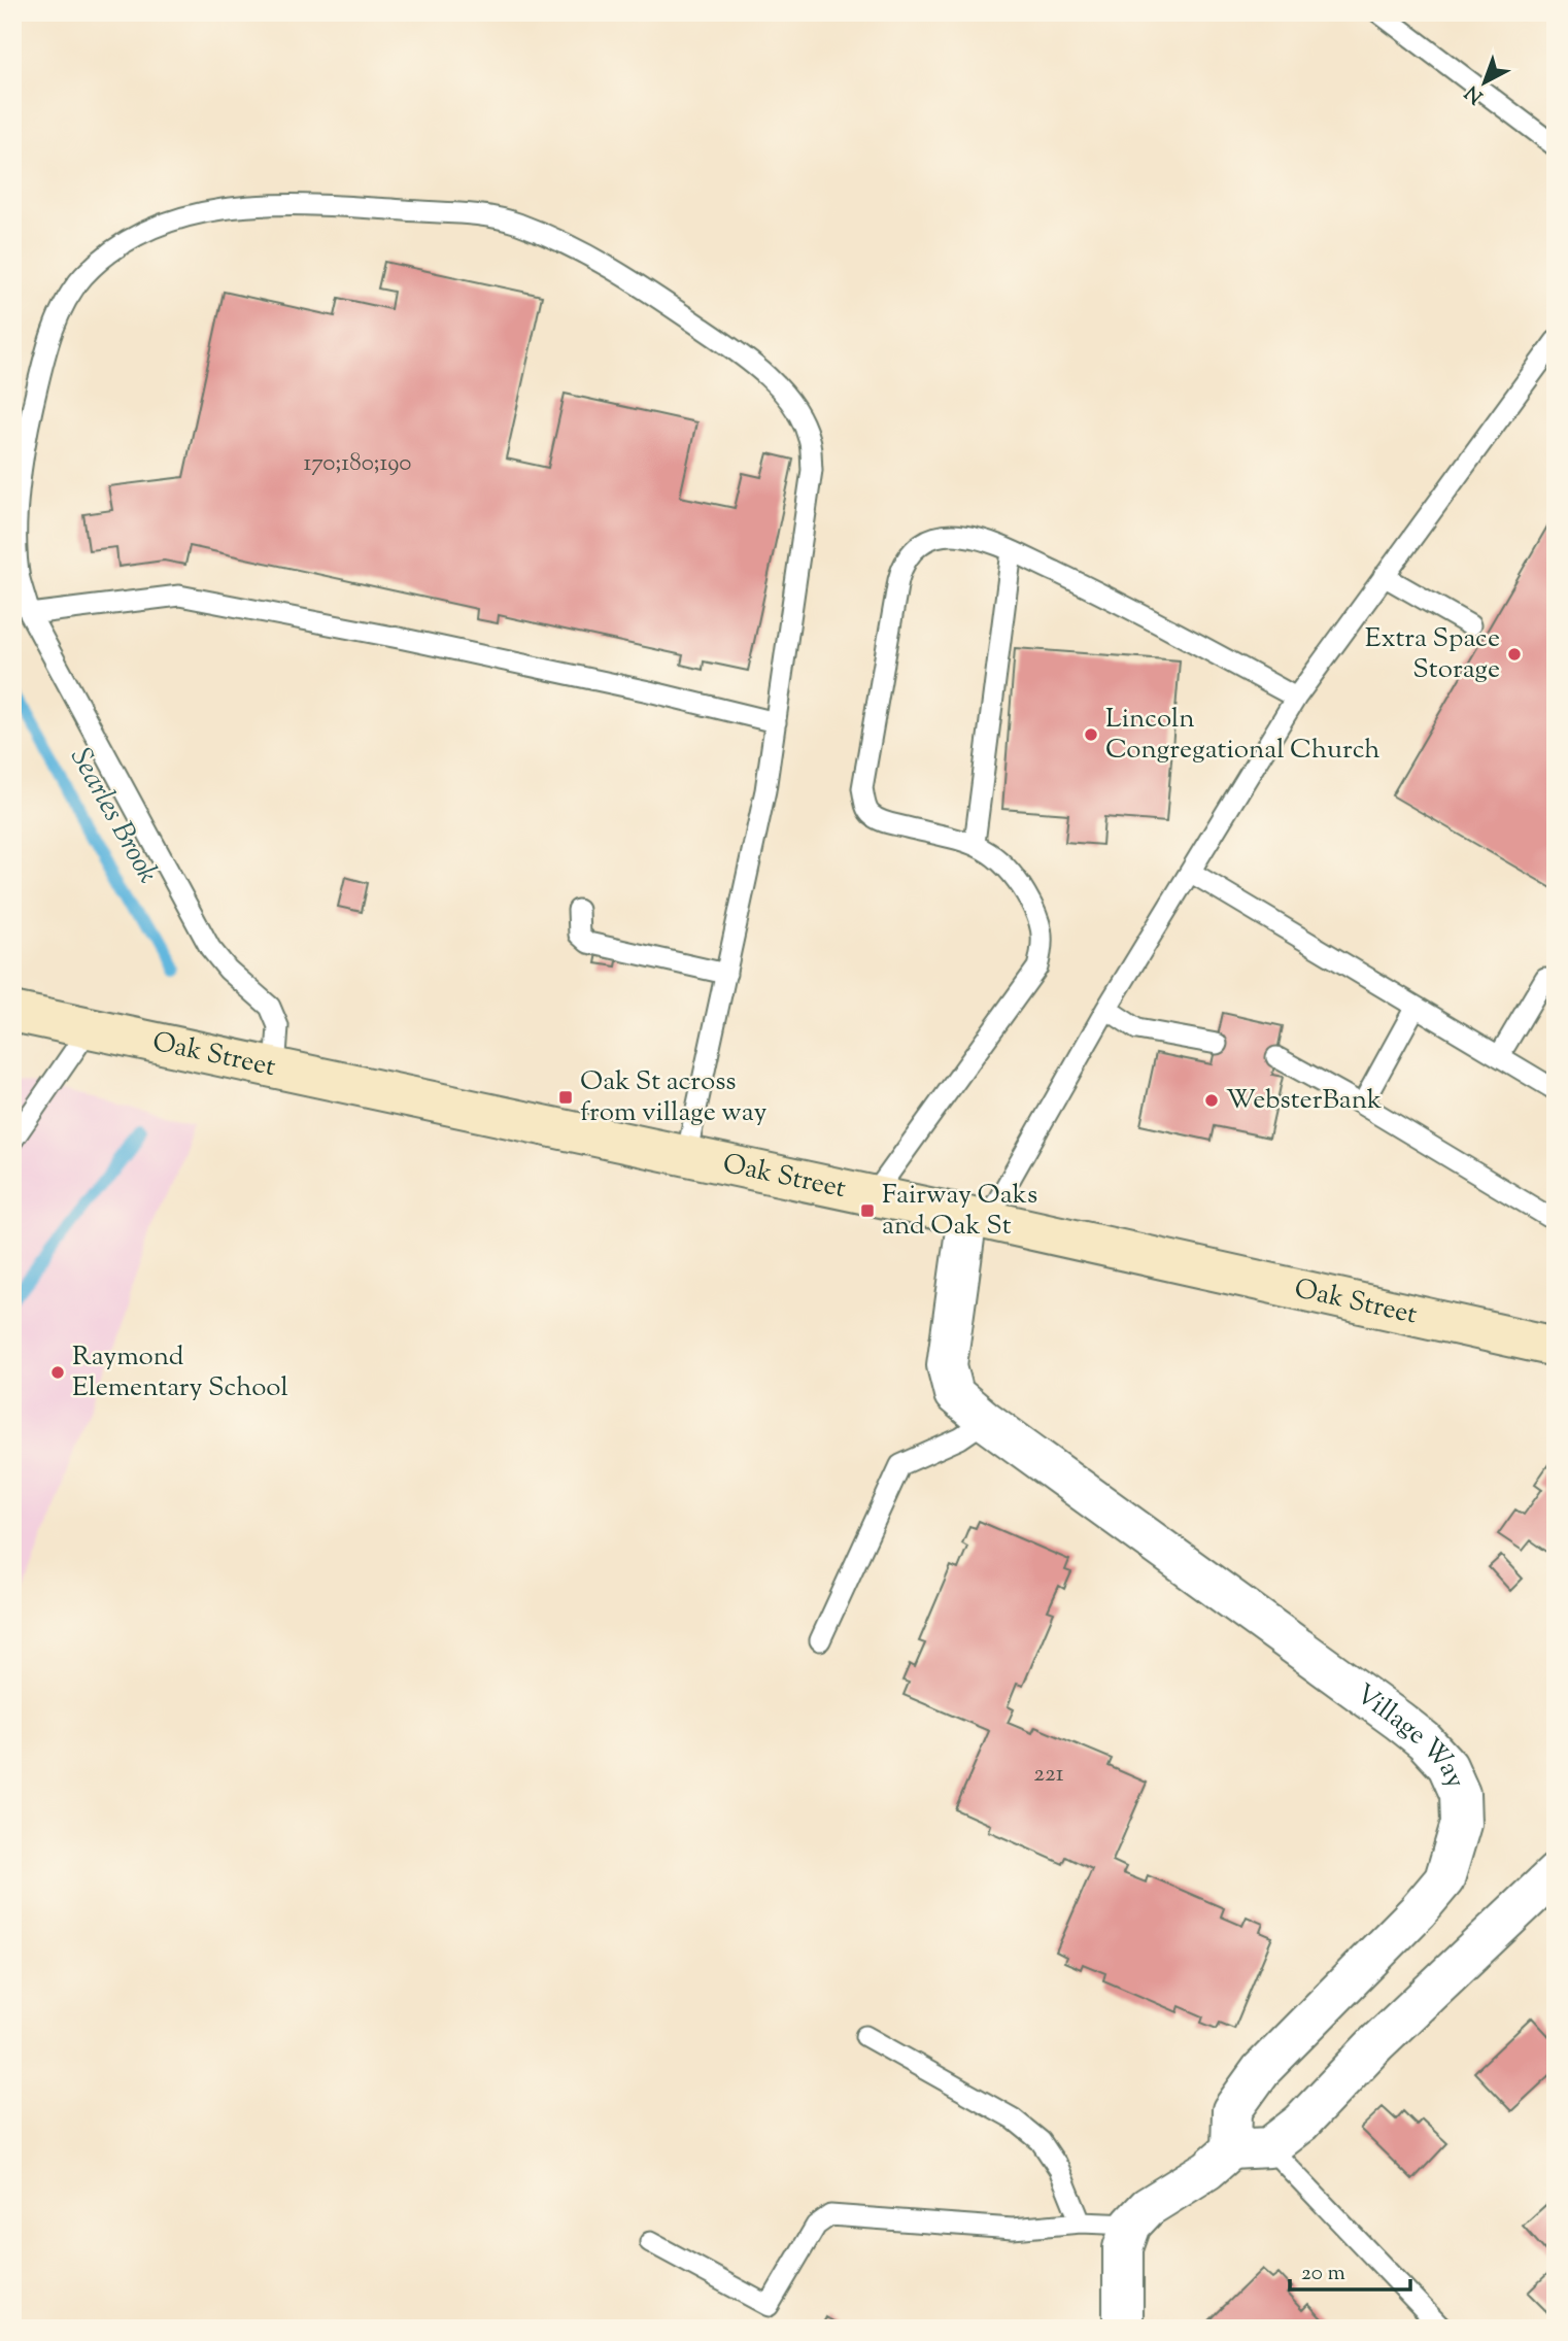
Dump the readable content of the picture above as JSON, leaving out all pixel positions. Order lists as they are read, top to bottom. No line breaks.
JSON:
{"streets":{"main road":["Oak Street"],"street":["Village Way"]},"crossings":[["Oak Street","Village Way"]],"water":["Searles Brook"],"places":{"other":["Extra Space Storage","Lincoln Congregational Church","WebsterBank","Raymond Elementary School"],"transit":["Oak St across from village way","Fairway Oaks and Oak St"]},"house_numbers":["170;180;190","221"],"scale_bar":"20 m","north":"bottom left"}
